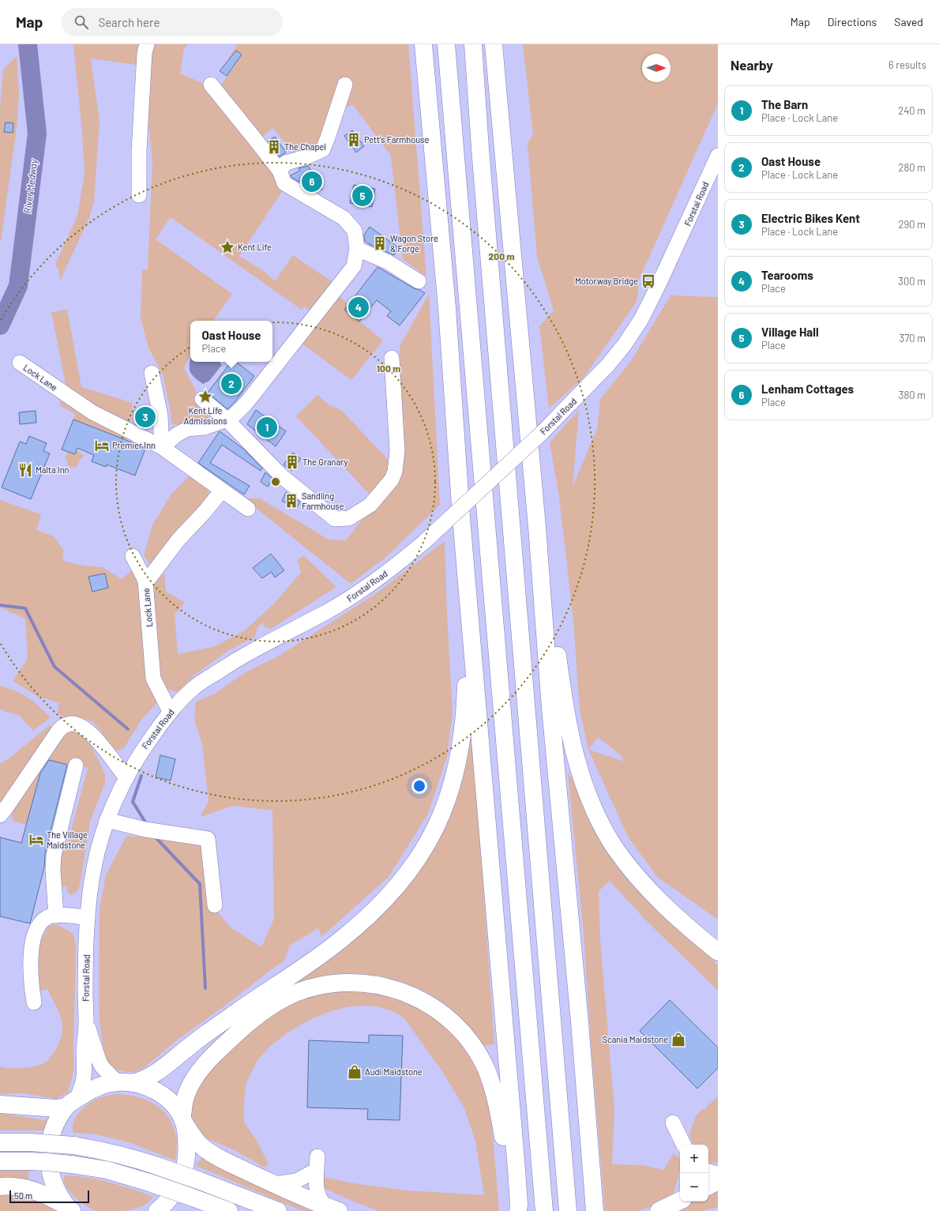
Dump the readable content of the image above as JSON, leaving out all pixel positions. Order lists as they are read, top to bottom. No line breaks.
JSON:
{"streets":{"street":["Forstal Road","Lock Lane"]},"crossings":[["Forstal Road","Lock Lane"]],"water":["River Medway"],"places":{"building":["Pett's Farmhouse","The Chapel","Wagon Store & Forge","The Granary","Sandling Farmhouse"],"place":["Kent Life","Kent Life Admissions"],"bus stop":["Motorway Bridge"],"hotel":["Premier Inn","The Village Maidstone"],"restaurant":["Malta Inn"],"shop":["Scania Maidstone","Audi Maidstone"]},"scale_bar":"50 m","north":"right","page":{"header":"Map","search":"Search here","nav":["Map","Directions","Saved"],"heading":["Nearby","6 results"],"list":[{"mark":"1","name":"The Barn","note":"Place · Lock Lane","value":"240 m"},{"mark":"2","name":"Oast House","note":"Place · Lock Lane","value":"280 m"},{"mark":"3","name":"Electric Bikes Kent","note":"Place · Lock Lane","value":"290 m"},{"mark":"4","name":"Tearooms","note":"Place","value":"300 m"},{"mark":"5","name":"Village Hall","note":"Place","value":"370 m"},{"mark":"6","name":"Lenham Cottages","note":"Place","value":"380 m"}],"pins":["6","5","4","2","3","1"],"popup":["Oast House","Place"],"map_buttons":["+","−"],"scale":"50 m"},"rings":["200 m","100 m"]}
